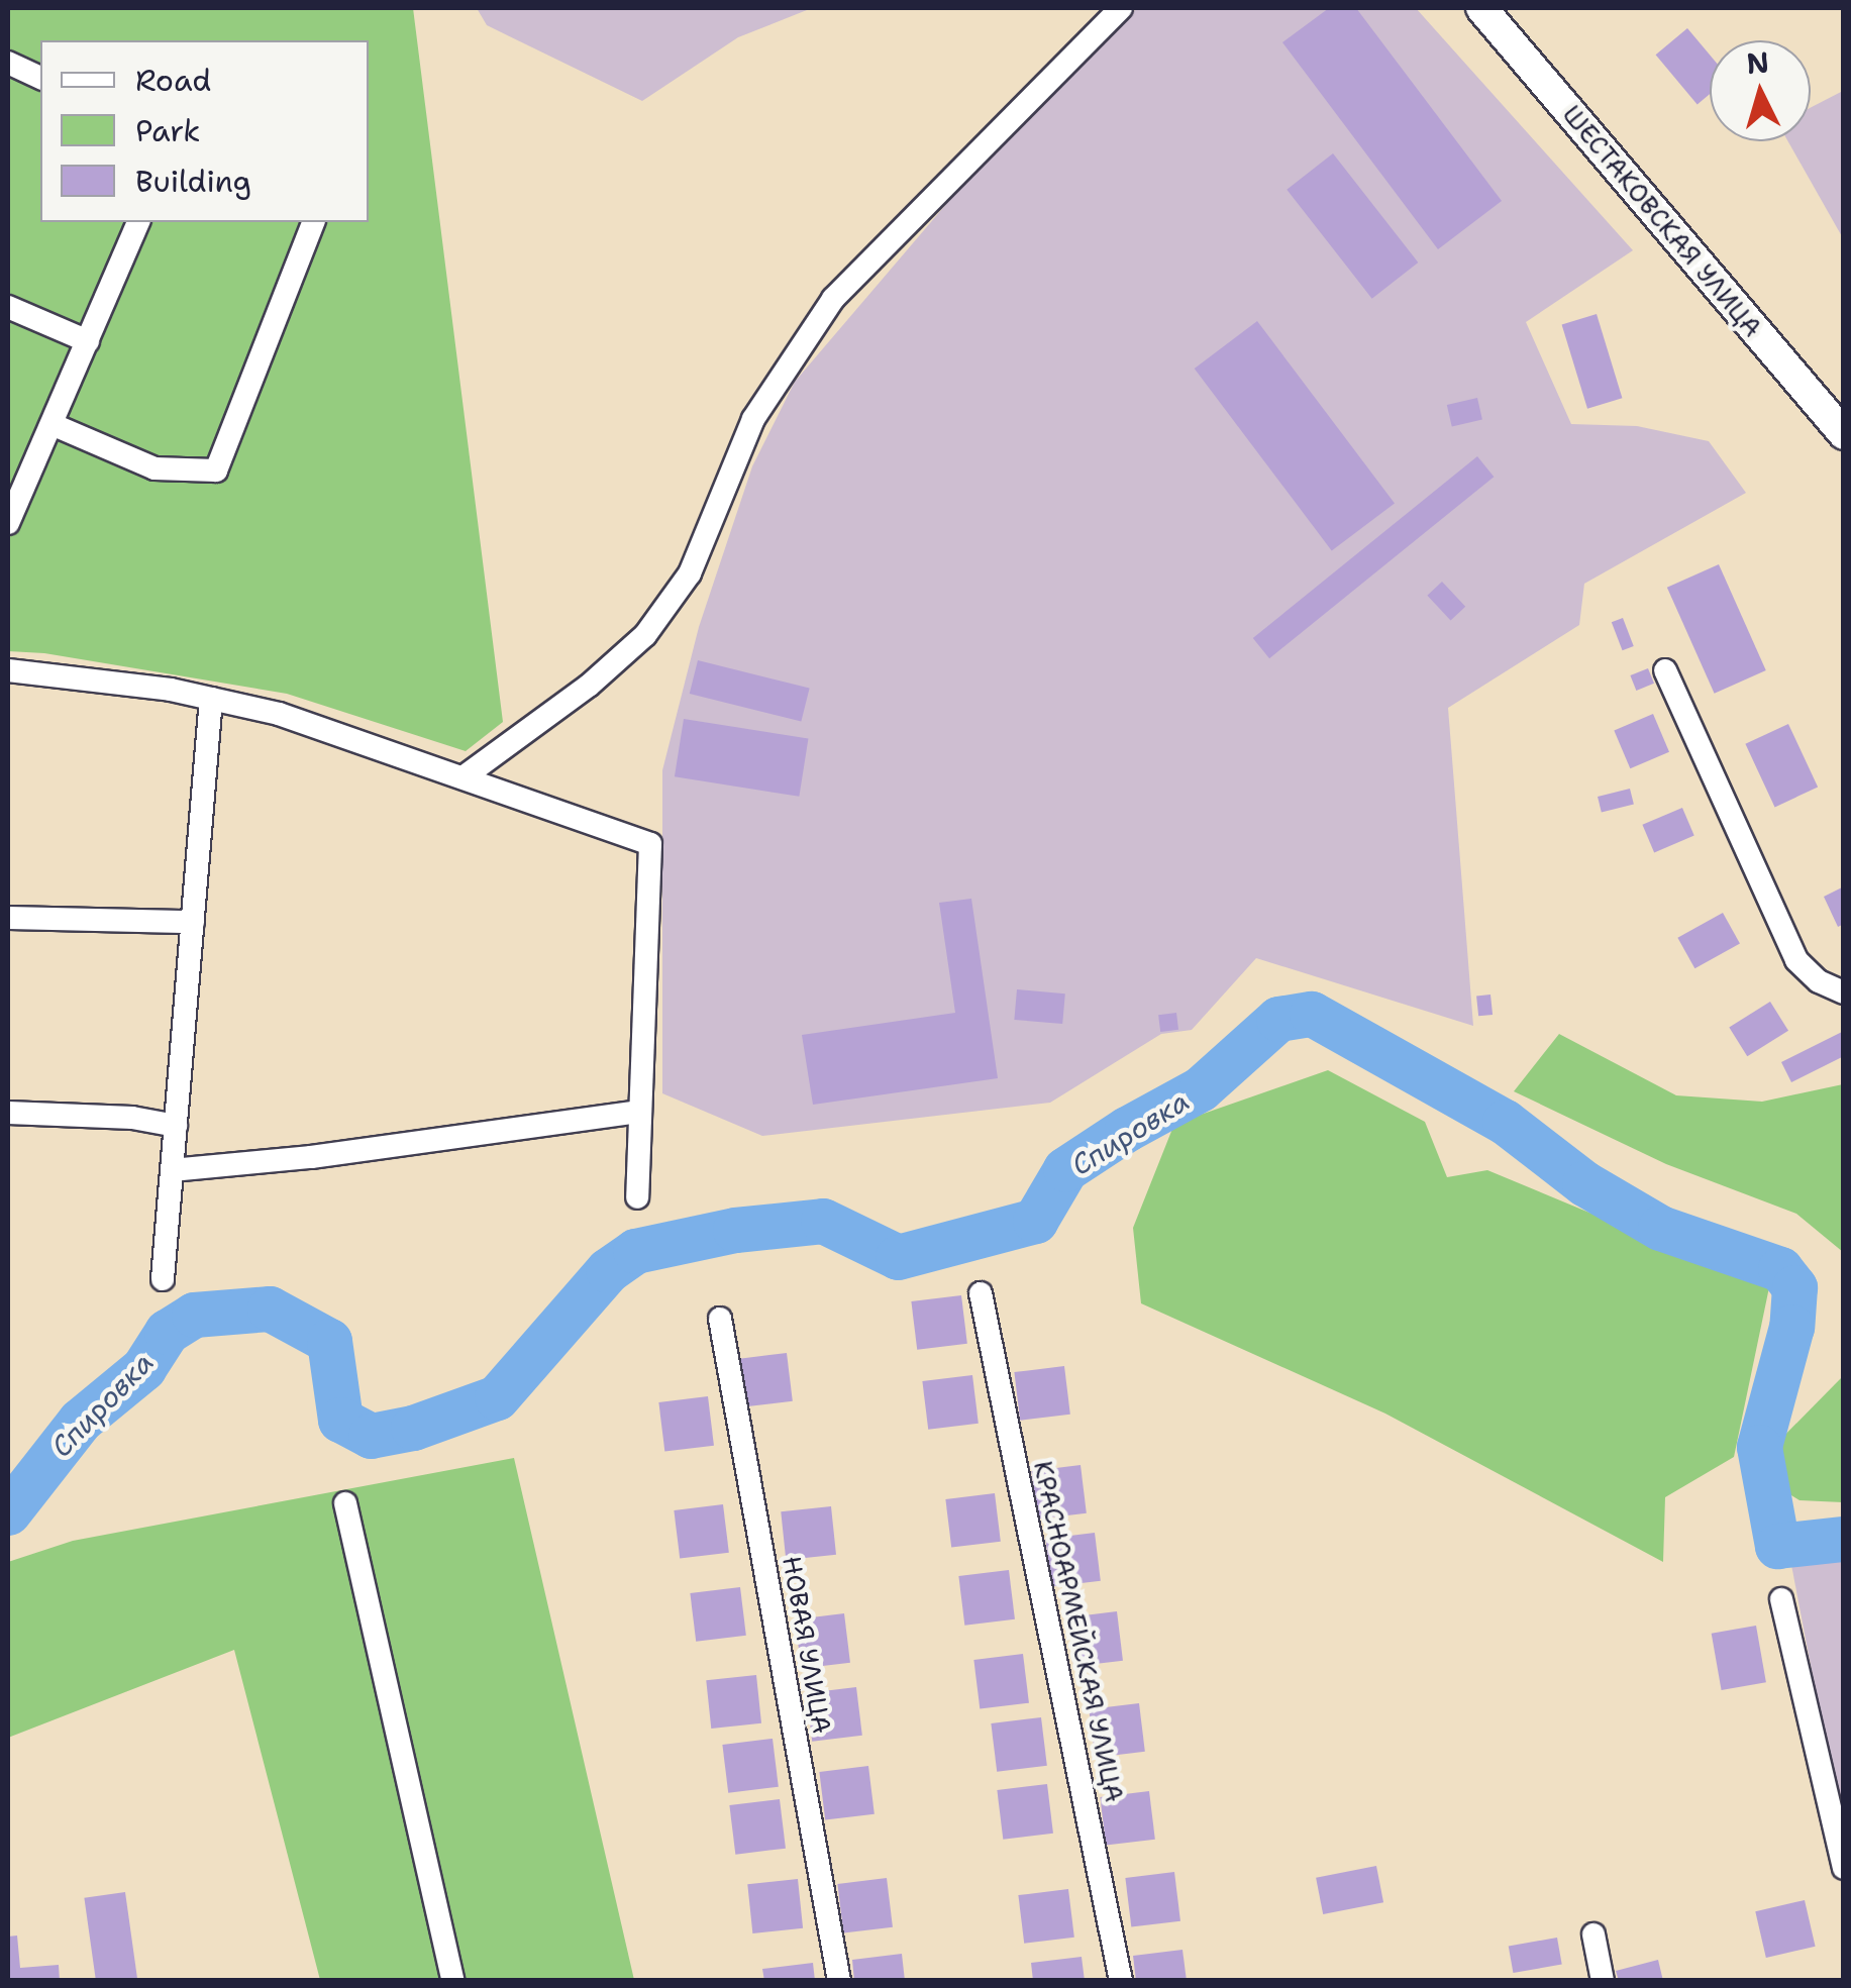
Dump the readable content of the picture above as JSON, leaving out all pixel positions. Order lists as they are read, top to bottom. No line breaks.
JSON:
{"streets":{"main road":["ШЕСТАКОВСКАЯ УЛИЦА"],"street":["КРАСНОАРМЕЙСКАЯ УЛИЦА","НОВАЯ УЛИЦА"]},"water":["Спировка"],"legend":["Road","Park","Building"],"north":"top"}
